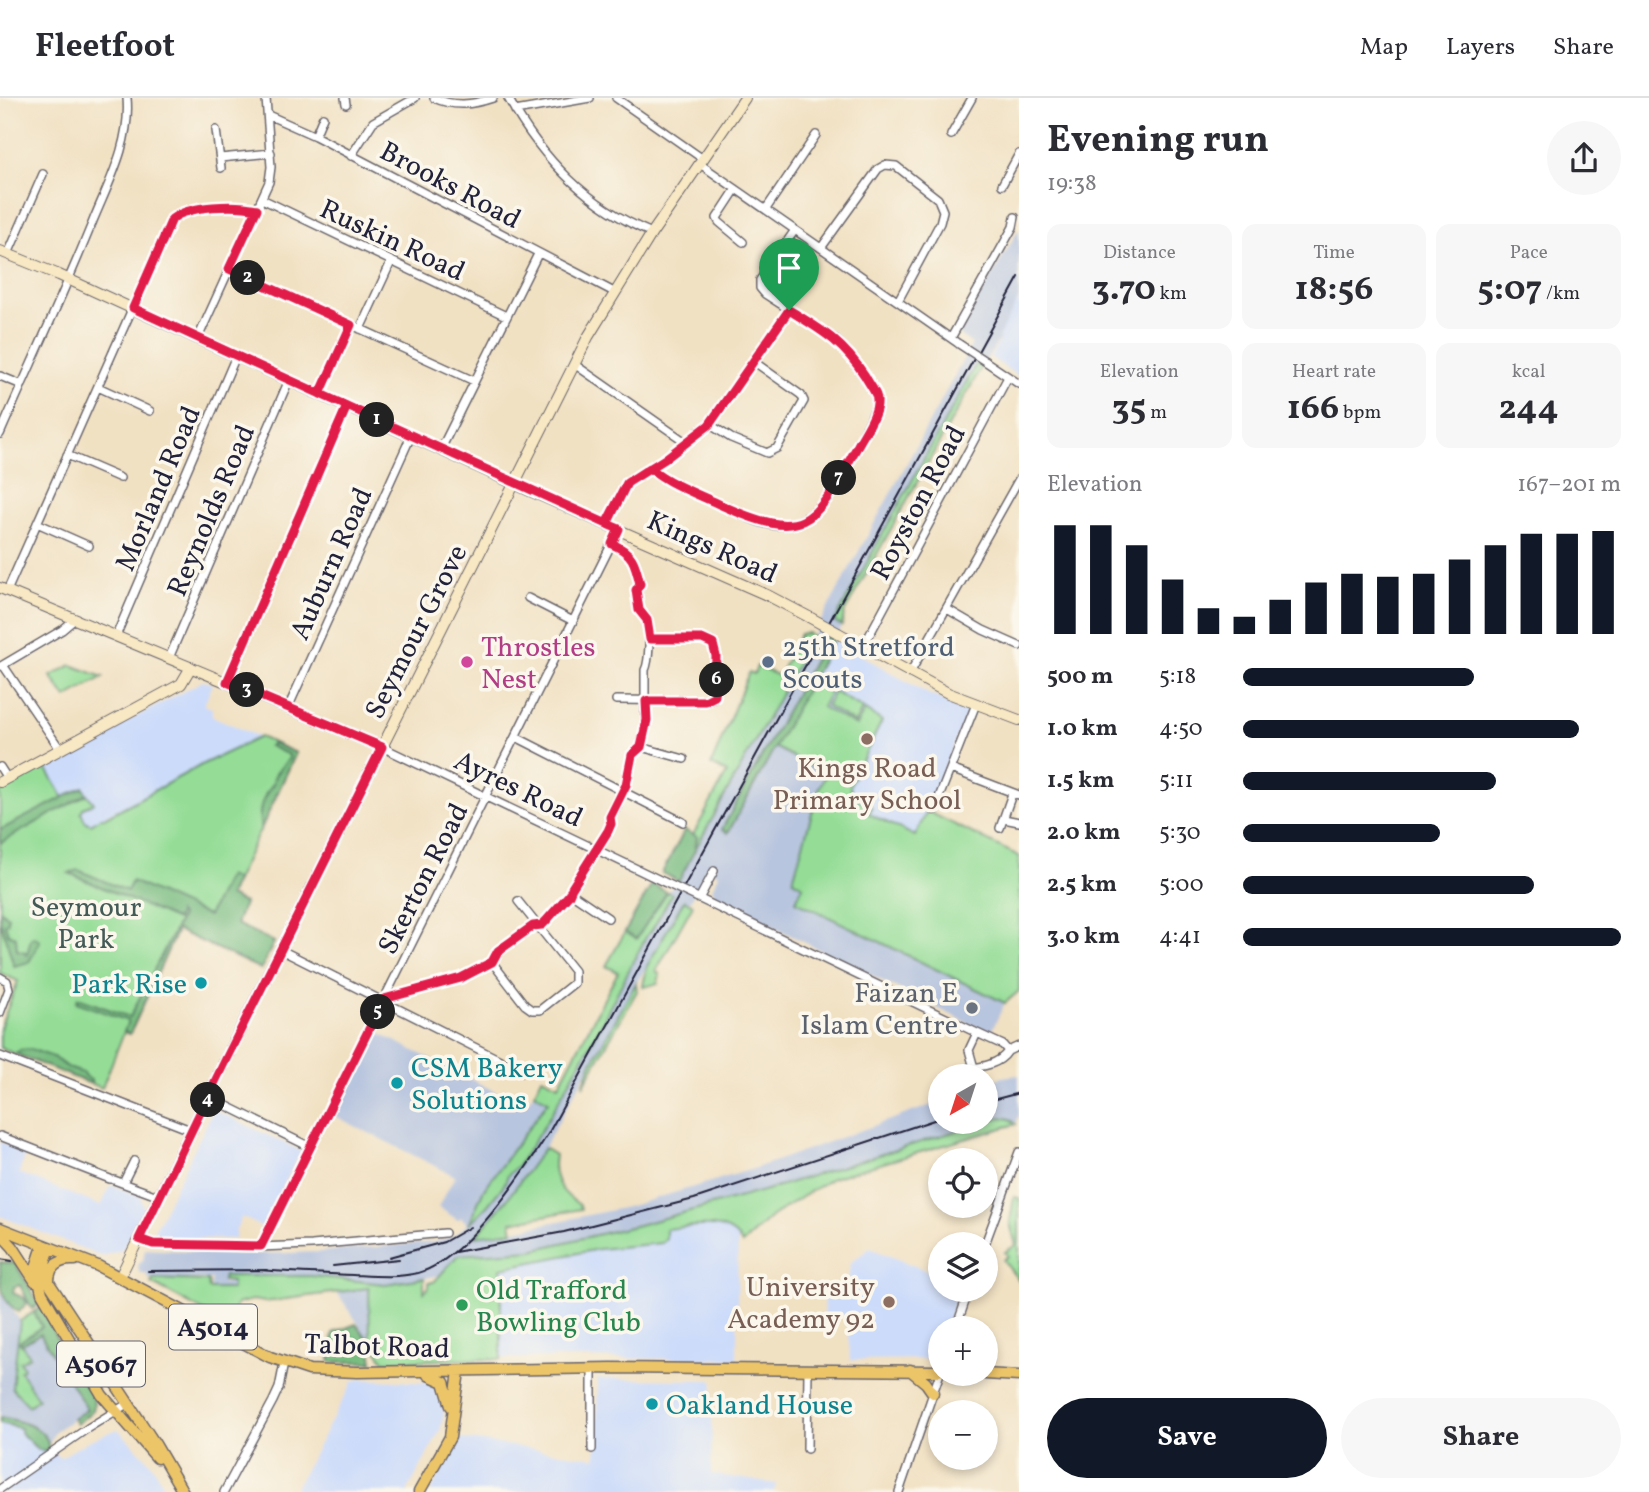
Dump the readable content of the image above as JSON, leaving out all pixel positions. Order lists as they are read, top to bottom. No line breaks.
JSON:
{"streets":{"main road":["Kings Road","Seymour Grove","Ayres Road","A5014","Talbot Road","A5067"],"street":["Brooks Road","Ruskin Road","Morland Road","Royston Road","Reynolds Road","Auburn Road","Skerton Road"]},"crossings":[["Brooks Road","Seymour Grove"],["Morland Road","Kings Road"],["Morland Road","Ayres Road"],["Royston Road","Kings Road"],["Reynolds Road","Kings Road"],["Reynolds Road","Ayres Road"],["Kings Road","Auburn Road"],["Kings Road","Seymour Grove"],["Kings Road","Skerton Road"],["Auburn Road","Ayres Road"],["Seymour Grove","Ayres Road"],["Seymour Grove","Talbot Road"],["Ayres Road","Skerton Road"],["A5014","Talbot Road"],["A5014","A5067"],["Talbot Road","A5067"]],"parks":["Seymour Park"],"places":["Throstles Nest","25th Stretford Scouts","Kings Road Primary School","Park Rise","Faizan E Islam Centre","CSM Bakery Solutions","University Academy 92","Old Trafford Bowling Club","Oakland House"],"north":"bottom left","page":{"header":"Fleetfoot","nav":["Map","Layers","Share"],"heading":["Evening run","19:38"],"stats":[["Distance","3.70 km"],["Time","18:56"],["Pace","5:07 /km"],["Elevation","35 m"],["Heart rate","166 bpm"],["kcal","244"]],"pins":["2","1","7","6","3","5","4"],"chart":["Elevation","167–201 m"],"list":[{"name":"500 m","note":"5:18"},{"name":"1.0 km","note":"4:50"},{"name":"1.5 km","note":"5:11"},{"name":"2.0 km","note":"5:30"},{"name":"2.5 km","note":"5:00"},{"name":"3.0 km","note":"4:41"}],"map_buttons":["+","−"],"buttons":["Save","Share"]}}
